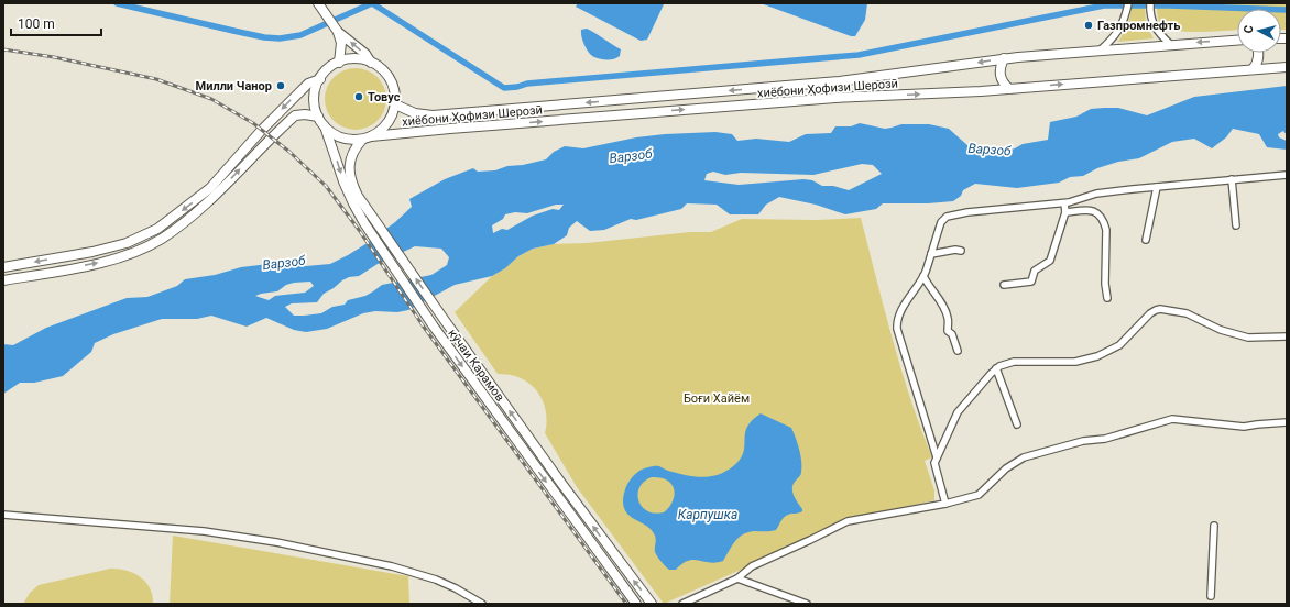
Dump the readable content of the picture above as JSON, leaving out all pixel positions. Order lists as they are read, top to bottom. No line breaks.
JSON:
{"streets":{"main road":["хиёбони Ҳофизи Шерозӣ","кӯчаи Карамов"]},"crossings":[["хиёбони Ҳофизи Шерозӣ","кӯчаи Карамов"]],"water":["Варзоб","Карпушка"],"parks":["Боғи Хайём"],"places":["Газпромнефть","Милли Чанор","Товус"],"scale_bar":"100 m","north":"left"}
